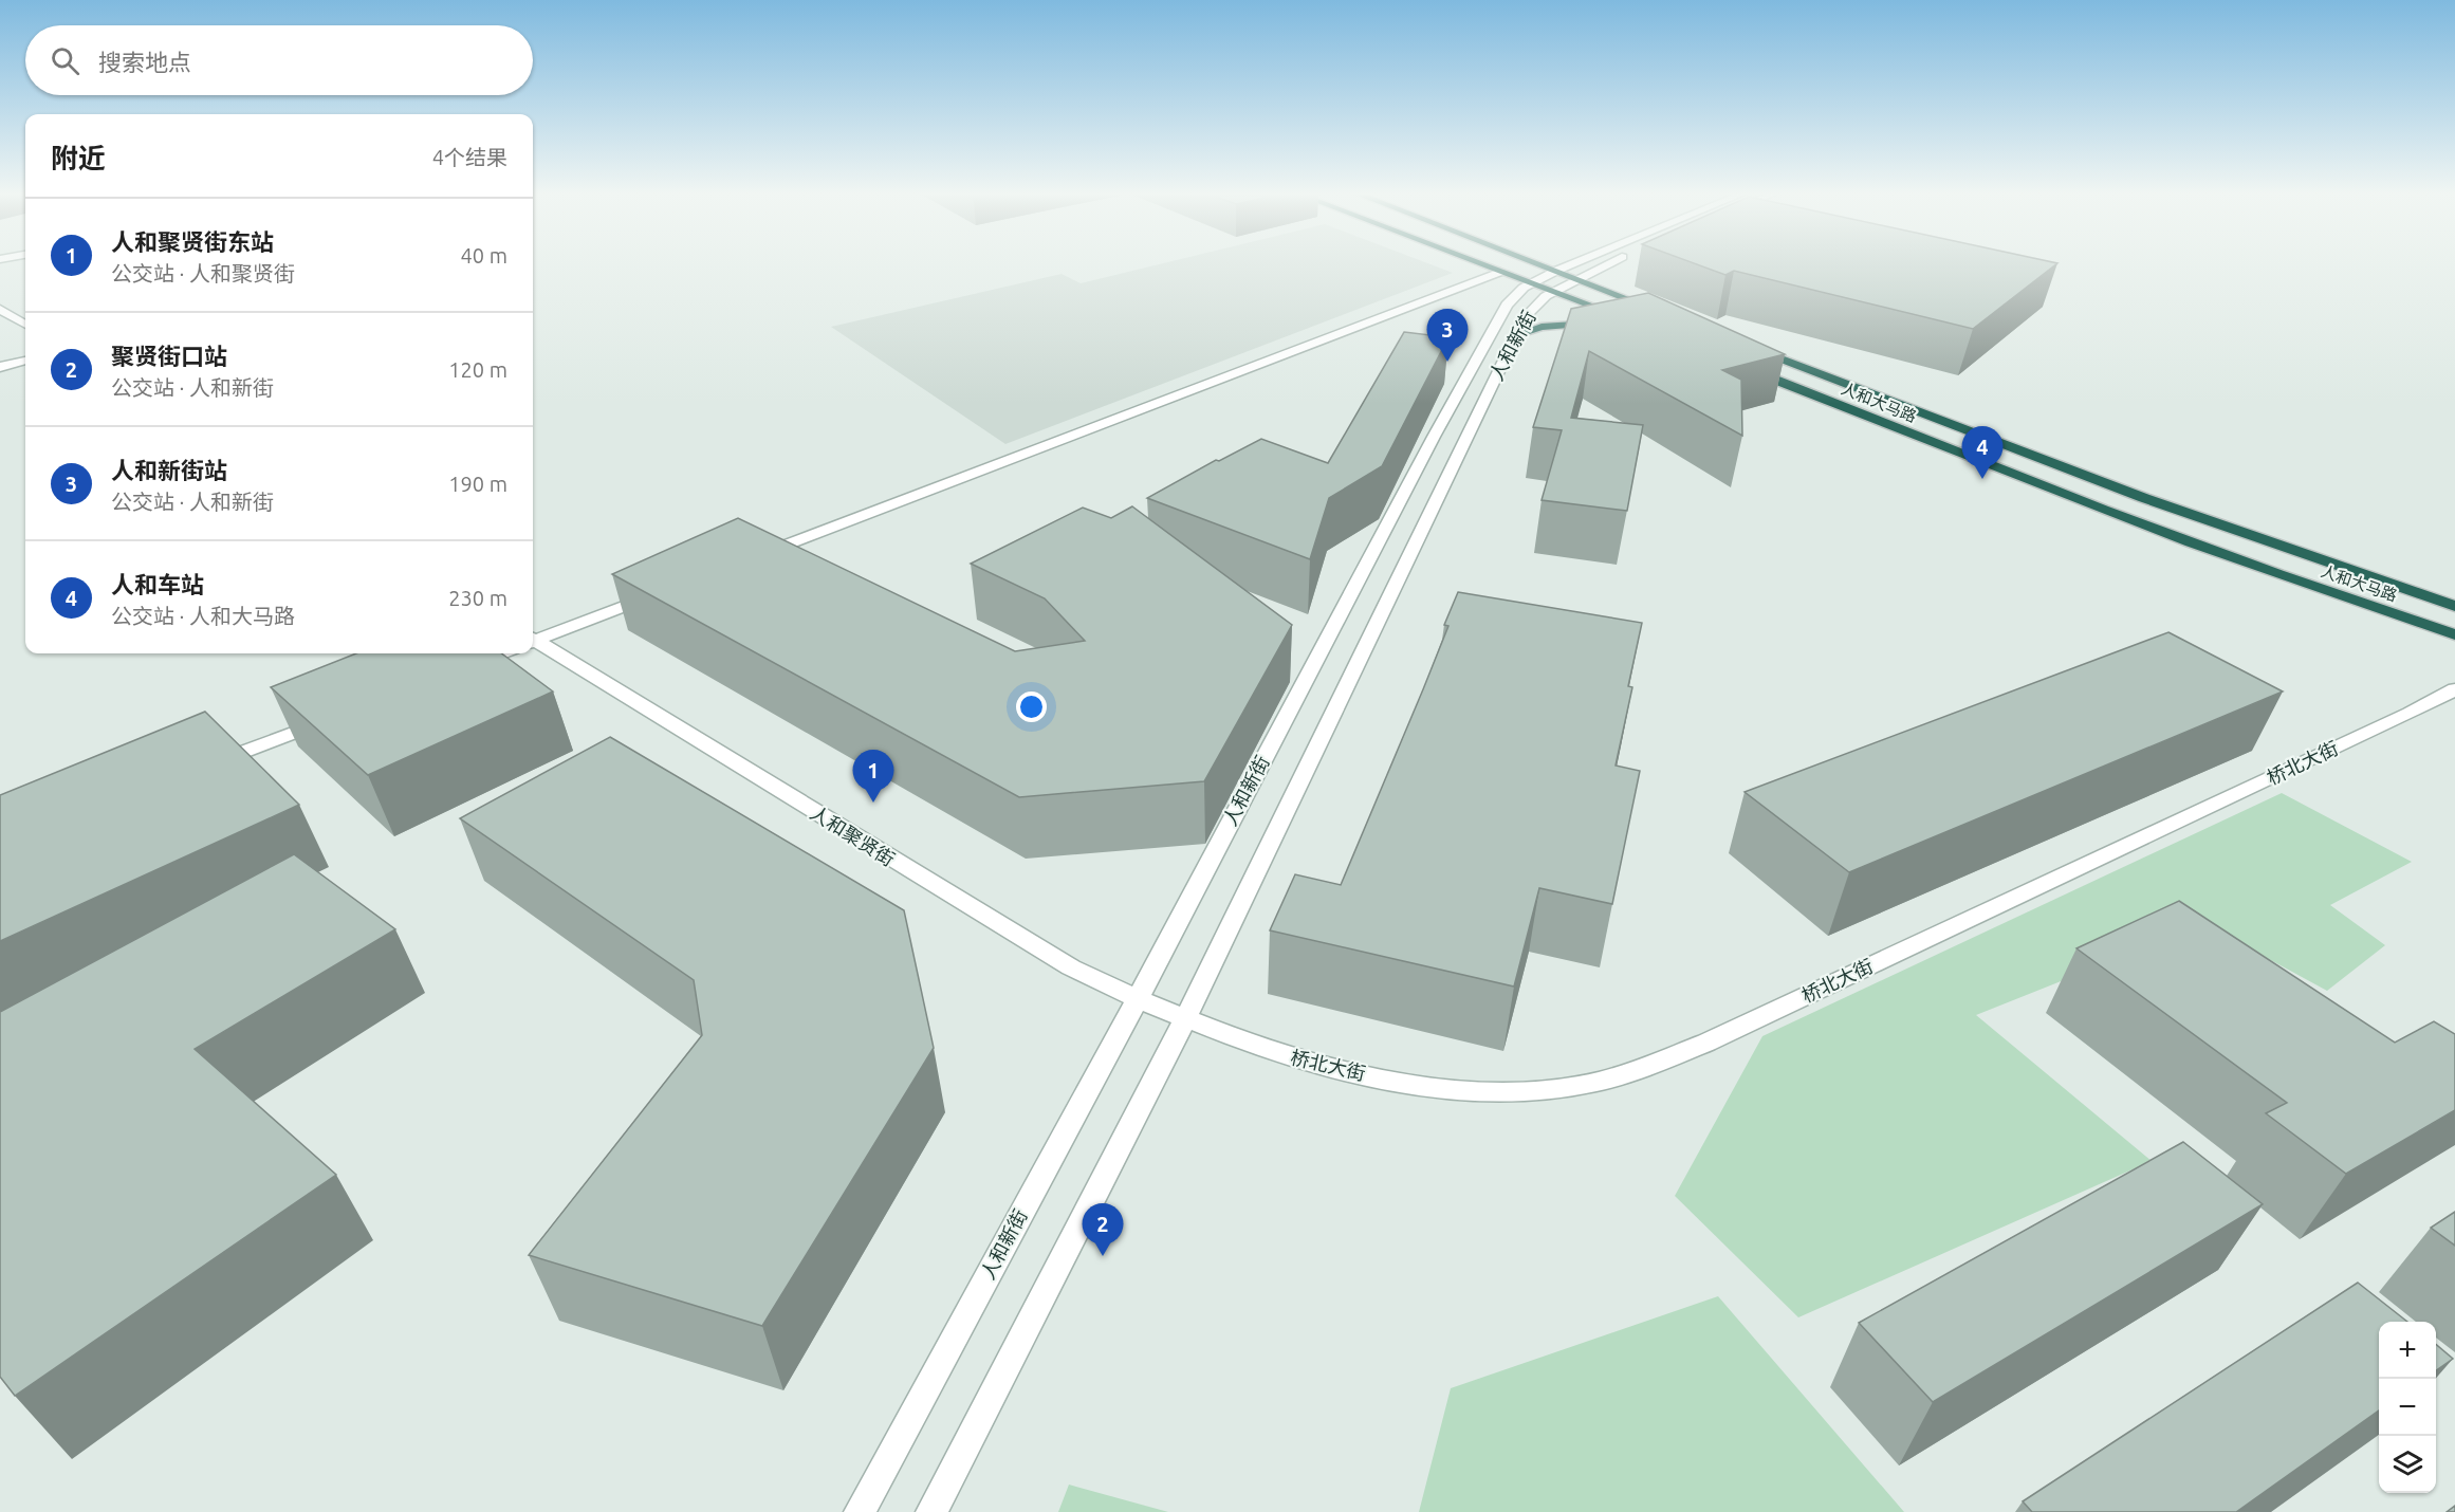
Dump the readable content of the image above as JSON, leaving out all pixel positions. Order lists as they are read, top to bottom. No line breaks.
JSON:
{"streets":{"highway":["人和大马路"],"street":["人和新街","桥北大街","人和聚贤街"]},"crossings":[["人和新街","桥北大街"],["人和新街","人和聚贤街"],["桥北大街","人和聚贤街"]],"page":{"search":"搜索地点","heading":["附近","4个结果"],"list":[{"mark":"1","name":"人和聚贤街东站","note":"公交站 · 人和聚贤街","value":"40 m"},{"mark":"2","name":"聚贤街口站","note":"公交站 · 人和新街","value":"120 m"},{"mark":"3","name":"人和新街站","note":"公交站 · 人和新街","value":"190 m"},{"mark":"4","name":"人和车站","note":"公交站 · 人和大马路","value":"230 m"}],"pins":["3","4","1","2"],"map_buttons":["+","−"]}}
